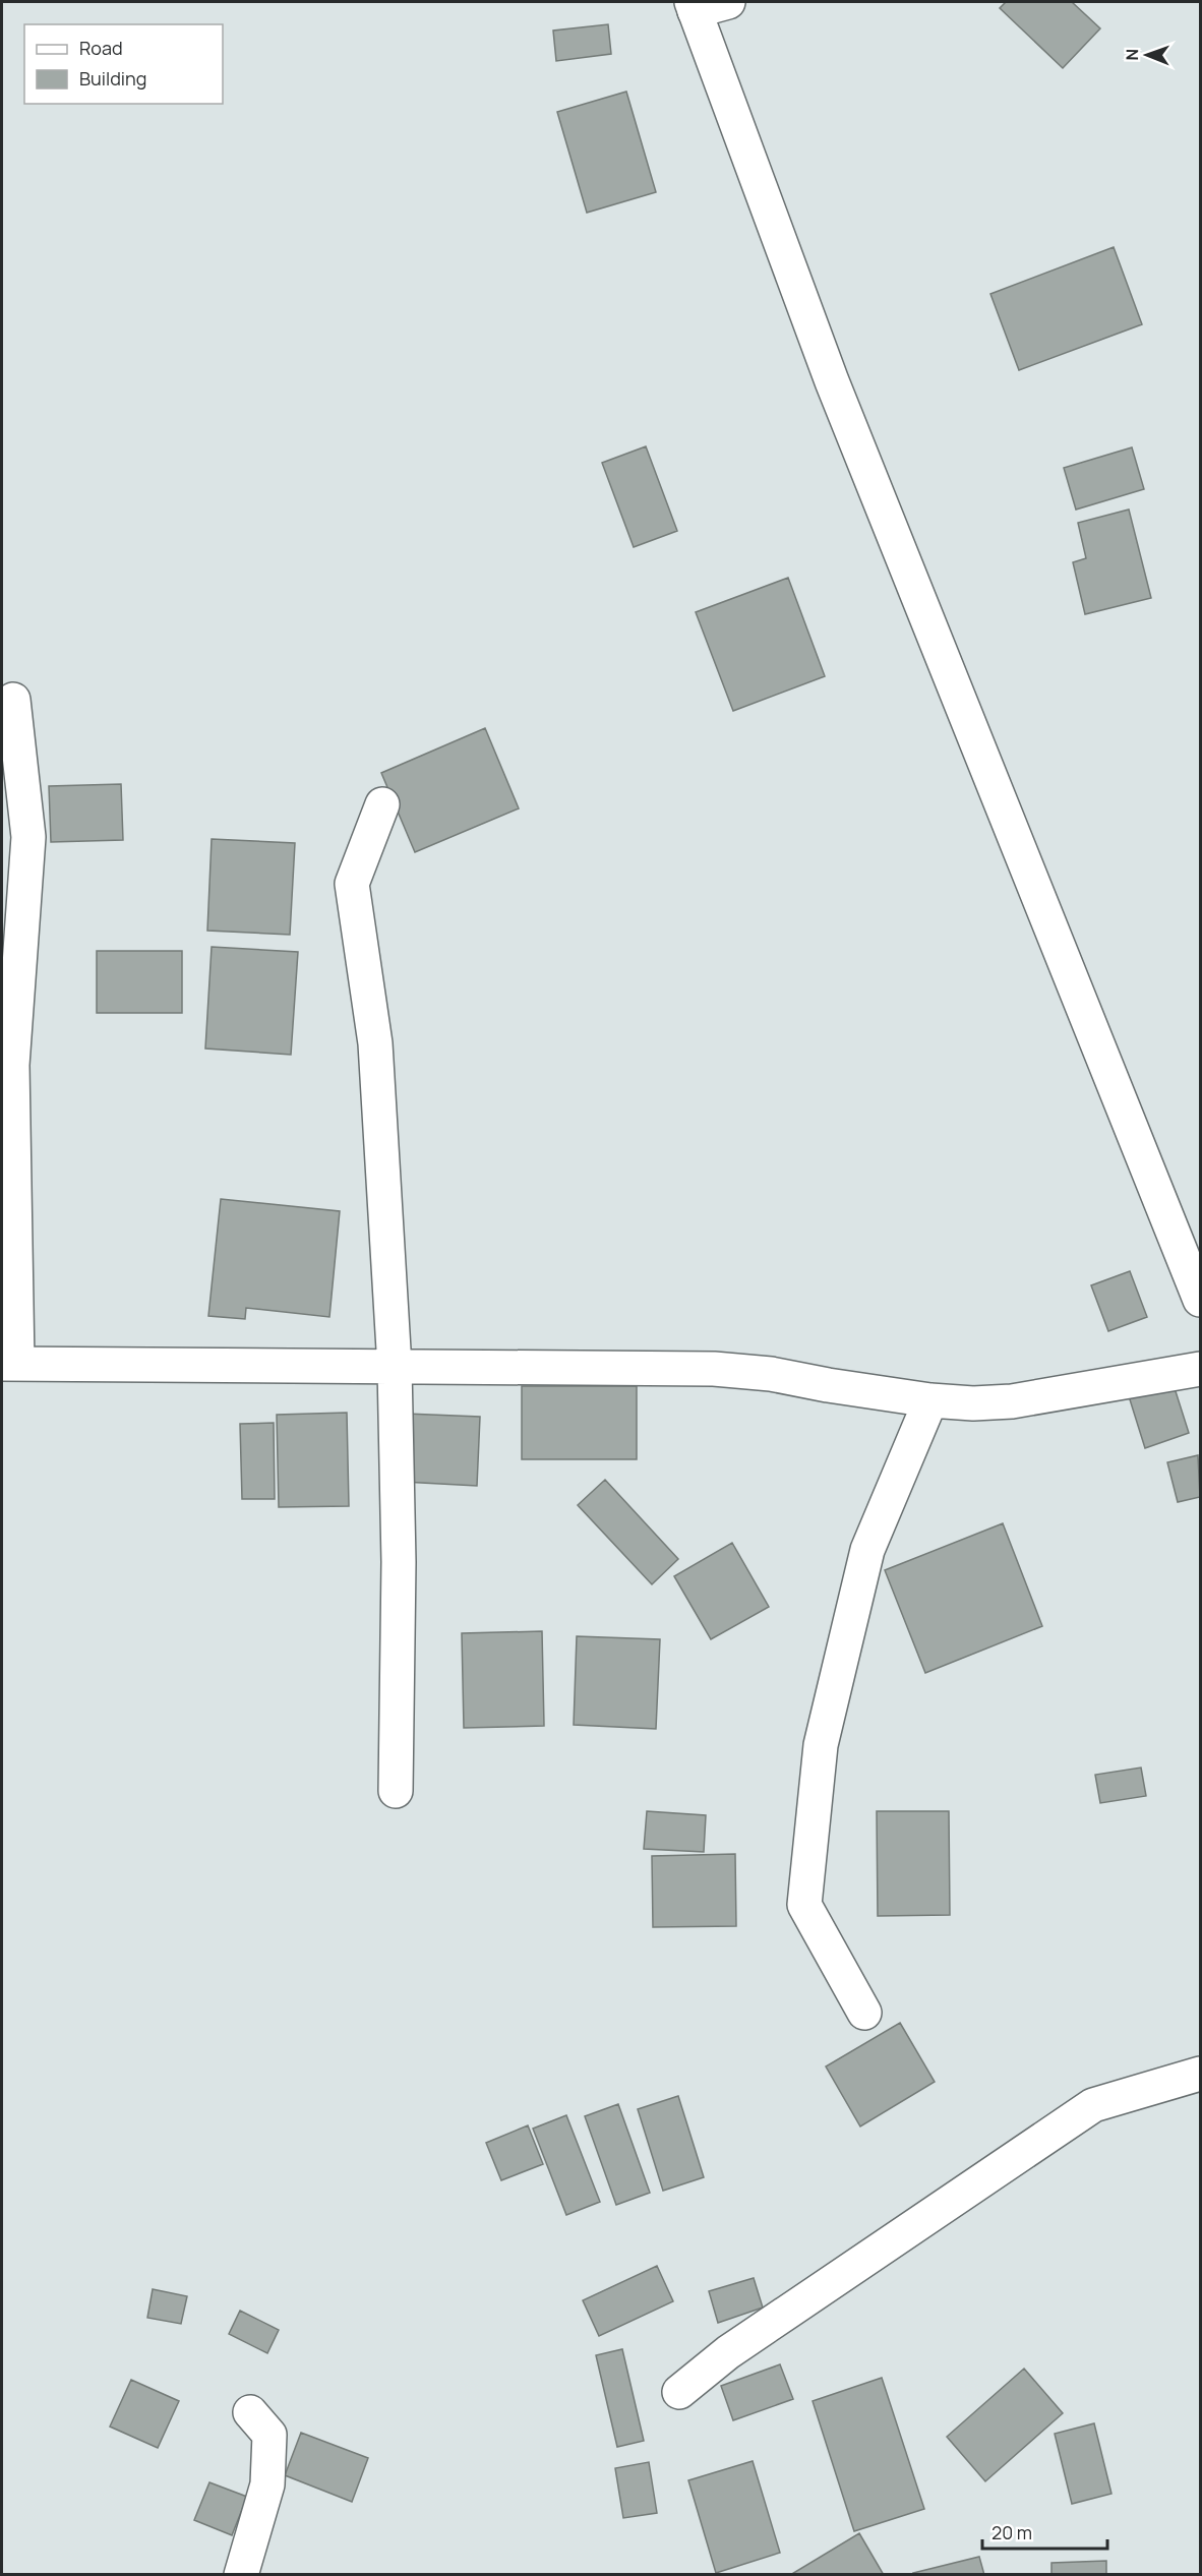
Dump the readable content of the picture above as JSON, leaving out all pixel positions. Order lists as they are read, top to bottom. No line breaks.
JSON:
{"legend":["Road","Building"],"scale_bar":"20 m","north":"left"}
